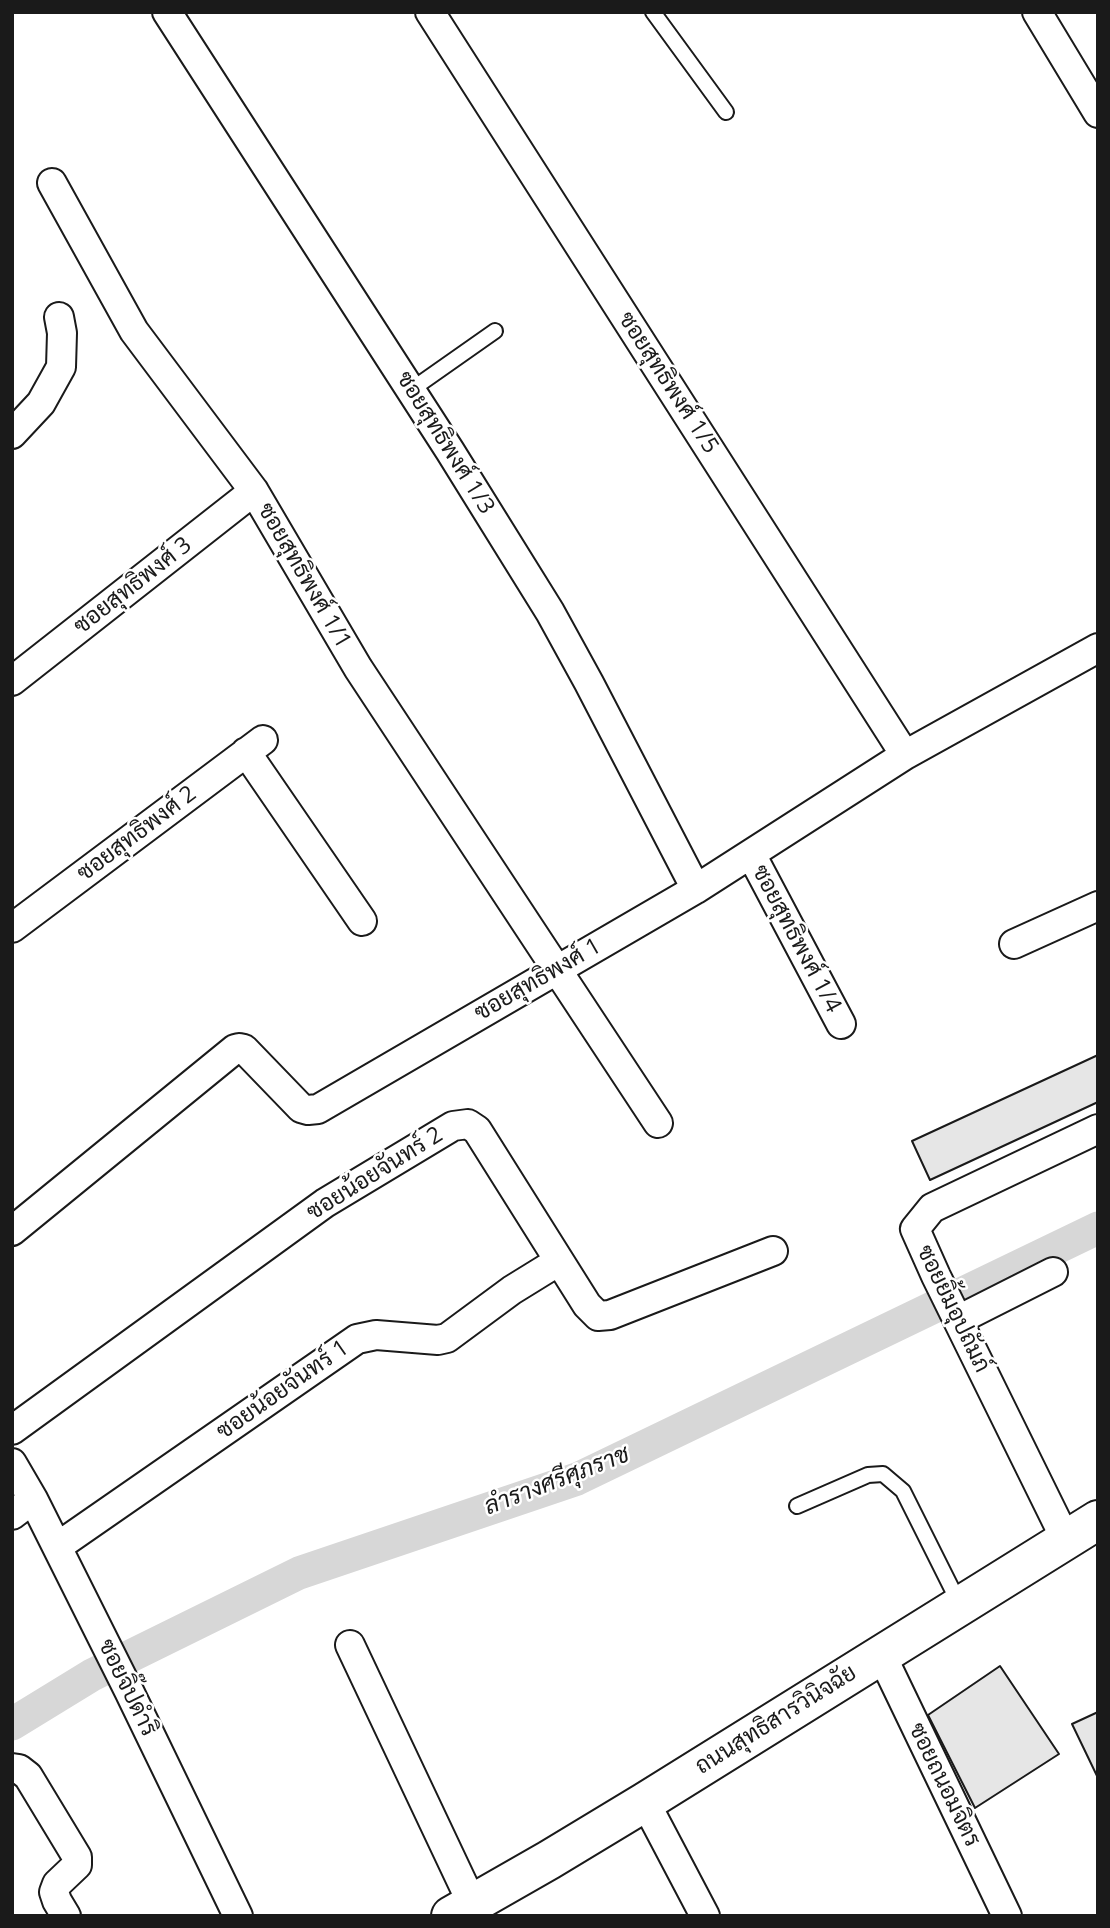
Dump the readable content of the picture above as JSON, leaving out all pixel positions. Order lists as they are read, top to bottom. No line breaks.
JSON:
{"streets":{"main road":["ถนนสุทธิสารวินิจฉัย"],"street":["ซอยสุทธิพงศ์ 1/5","ซอยสุทธิพงศ์ 1/3","ซอยสุทธิพงศ์ 1/1","ซอยสุทธิพงศ์ 3","ซอยสุทธิพงศ์ 2","ซอยสุทธิพงศ์ 1/4","ซอยสุทธิพงศ์ 1","ซอยน้อยจันทร์ 2","ซอยยิ้มอุปถัมภ์","ซอยน้อยจันทร์ 1","ซอยจิ๊ปดำริ","ซอยถนอมจิตร"]},"crossings":[["ซอยสุทธิพงศ์ 1/5","ซอยสุทธิพงศ์ 1"],["ซอยสุทธิพงศ์ 1/3","ซอยสุทธิพงศ์ 1"],["ซอยสุทธิพงศ์ 1/1","ซอยสุทธิพงศ์ 3"],["ซอยสุทธิพงศ์ 1/1","ซอยสุทธิพงศ์ 1"],["ซอยสุทธิพงศ์ 1/4","ซอยสุทธิพงศ์ 1"],["ซอยน้อยจันทร์ 2","ซอยน้อยจันทร์ 1"],["ซอยยิ้มอุปถัมภ์","ถนนสุทธิสารวินิจฉัย"],["ซอยน้อยจันทร์ 1","ซอยจิ๊ปดำริ"],["ถนนสุทธิสารวินิจฉัย","ซอยถนอมจิตร"]],"water":["ลำรางศรีศุภราช"]}
